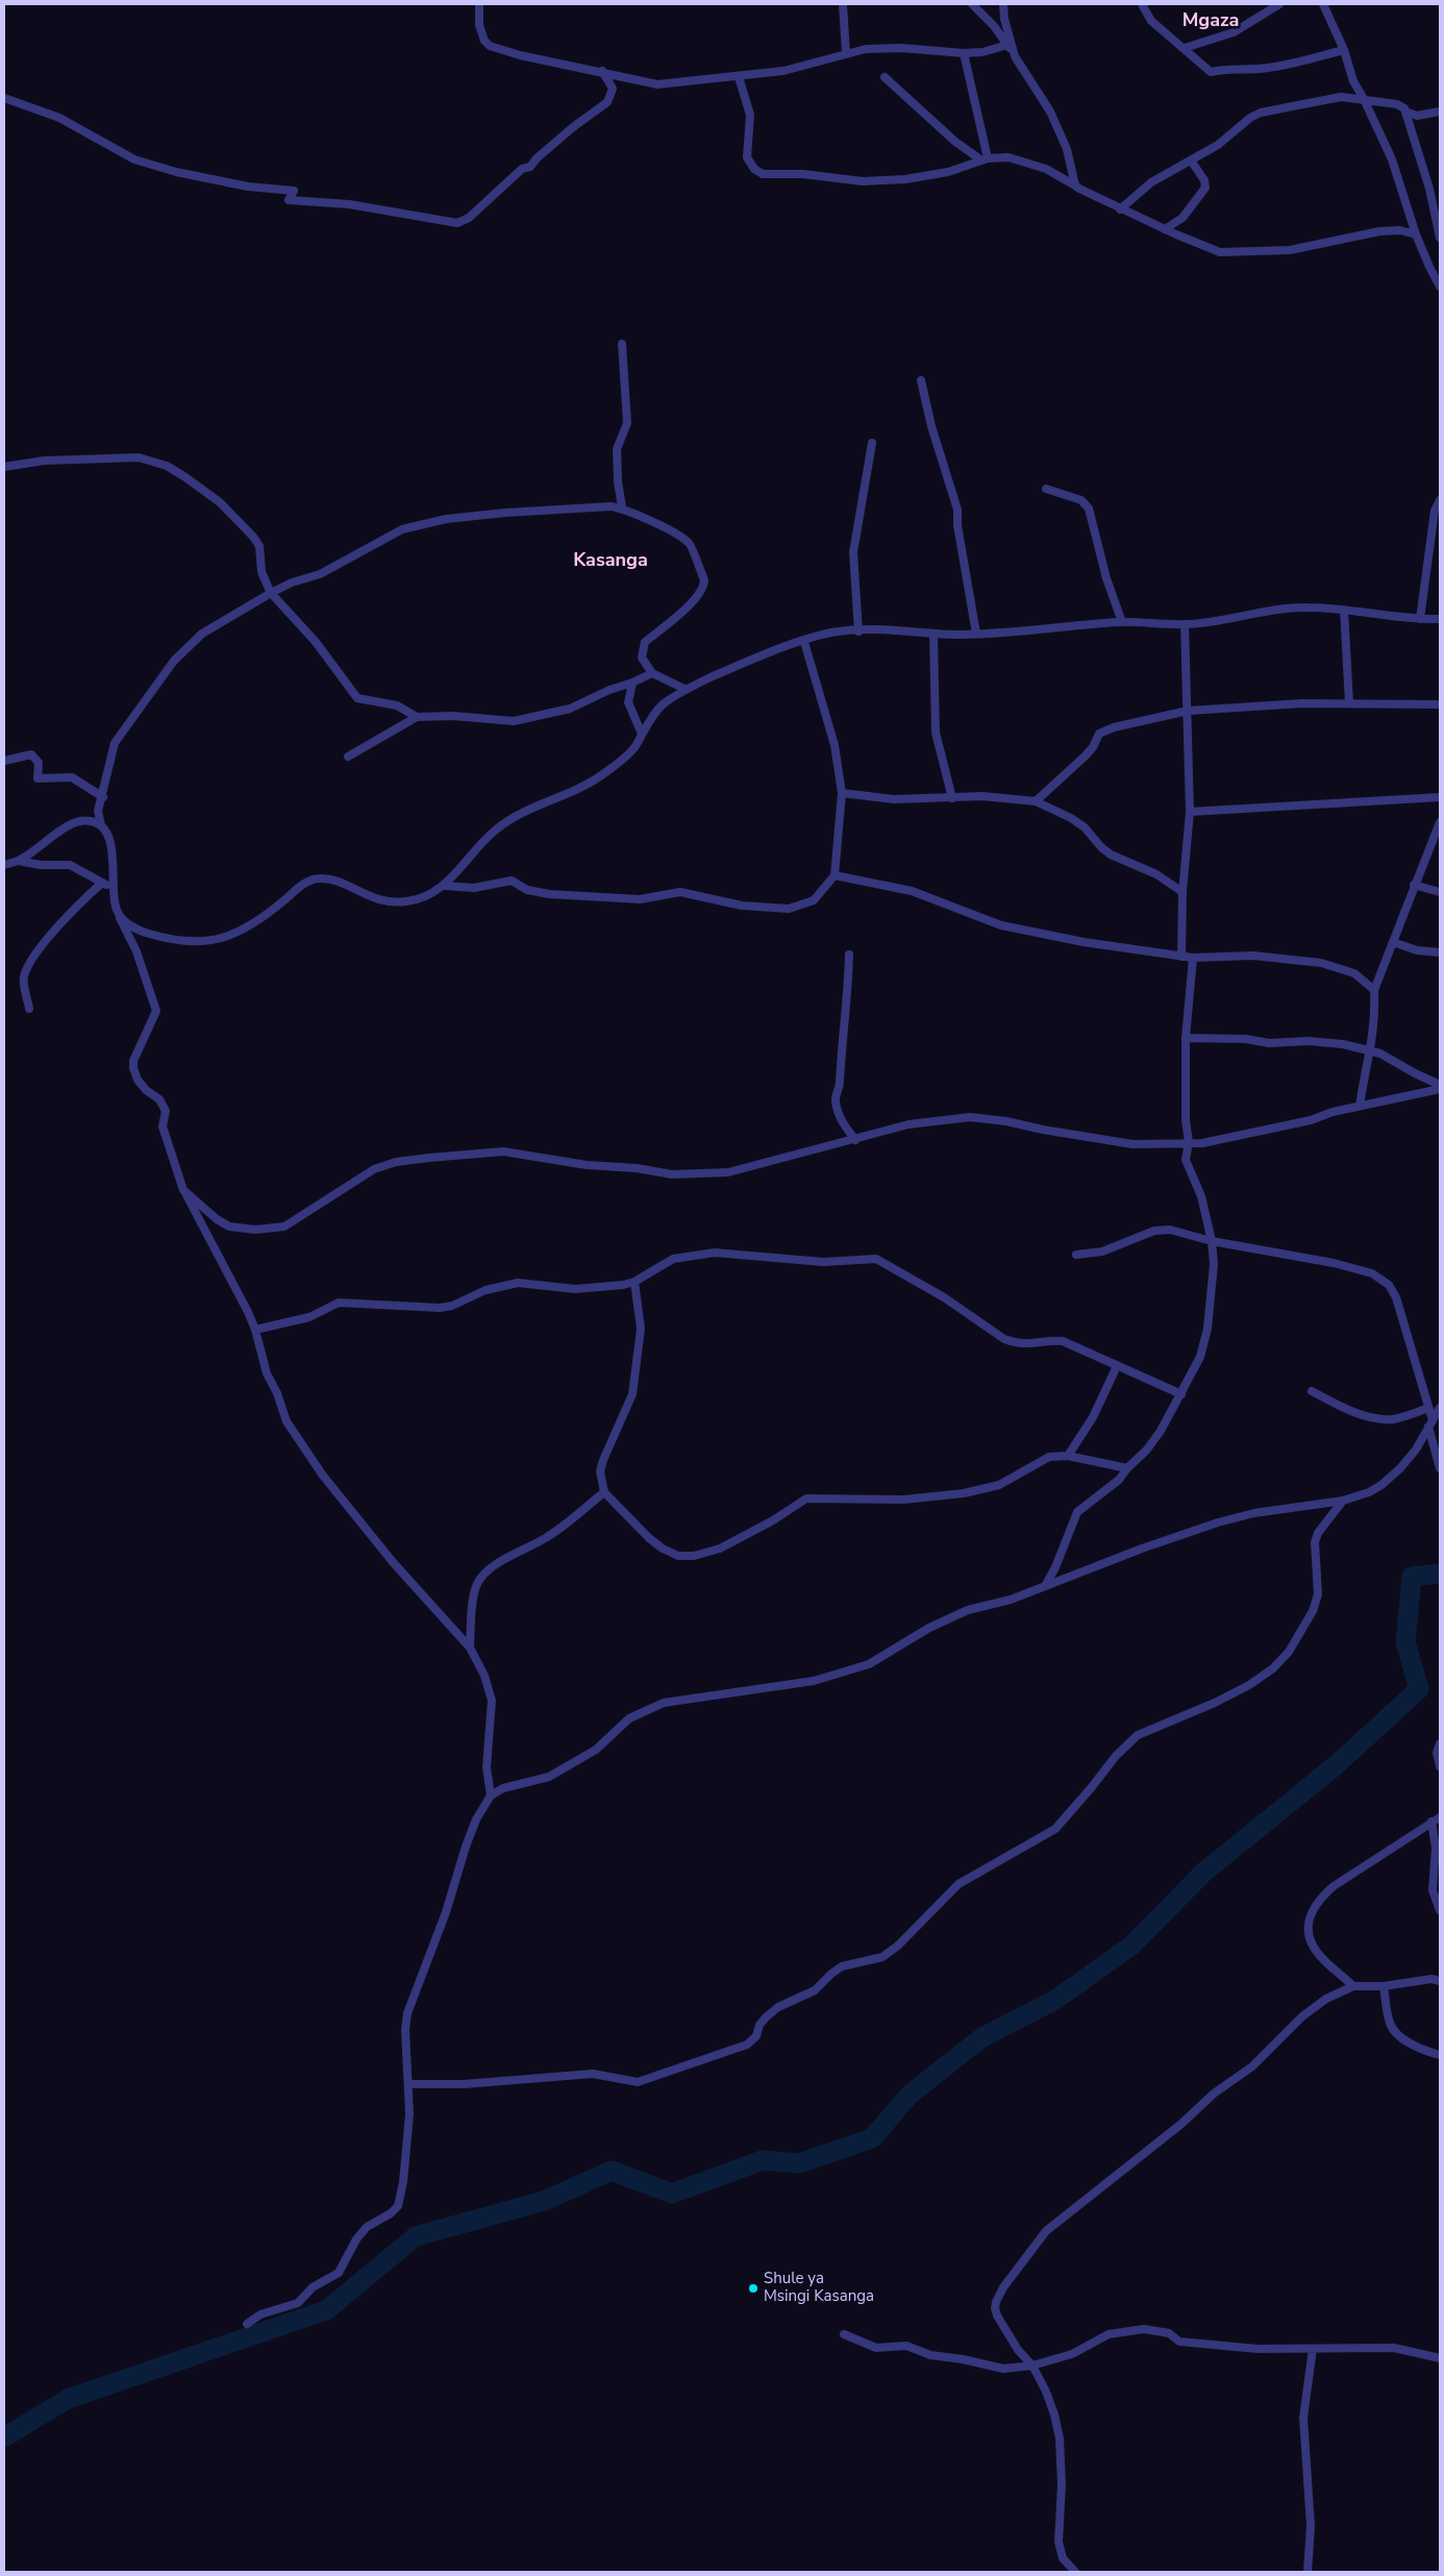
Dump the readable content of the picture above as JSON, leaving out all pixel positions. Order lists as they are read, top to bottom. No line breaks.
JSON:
{"districts":["Mgaza","Kasanga"],"places":["Shule ya Msingi Kasanga"]}
